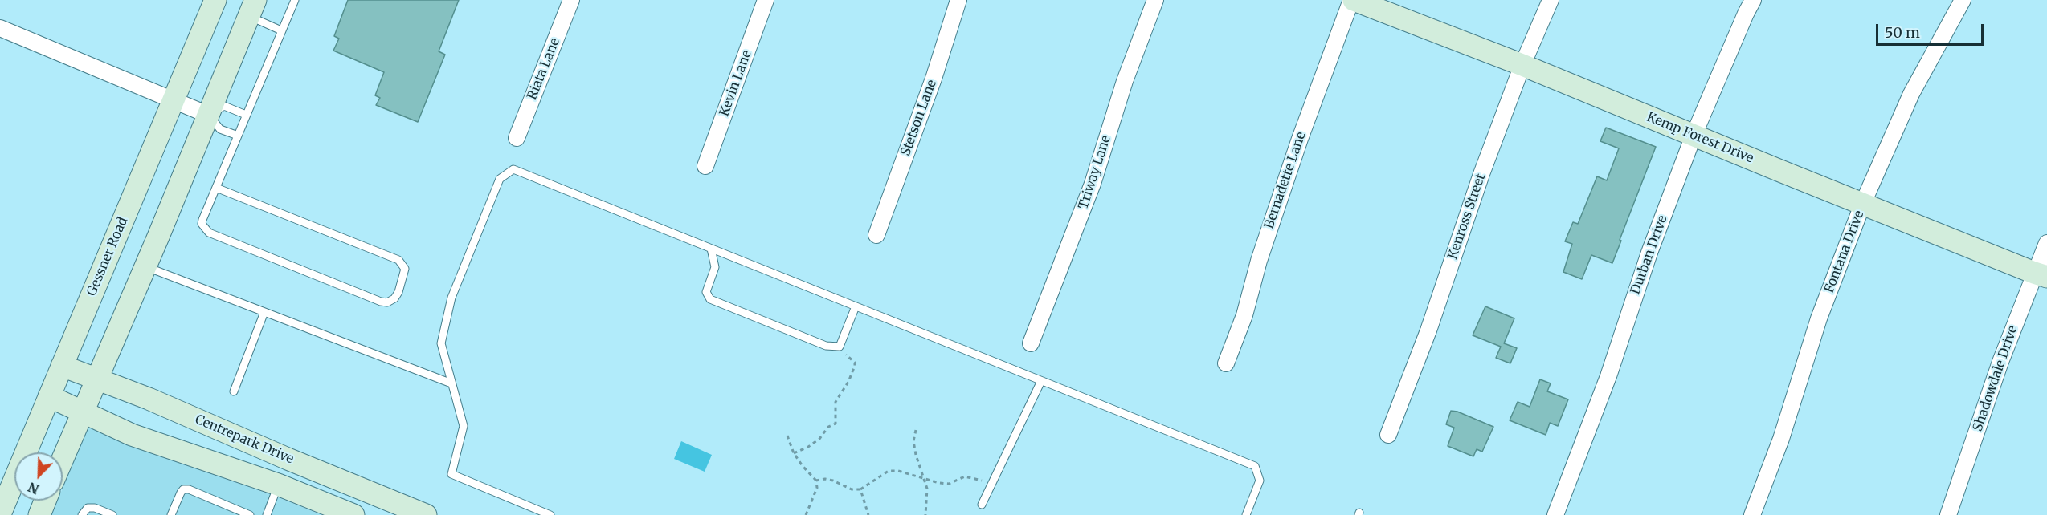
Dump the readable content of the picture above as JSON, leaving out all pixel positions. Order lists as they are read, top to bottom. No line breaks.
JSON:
{"streets":{"street":["Riata Lane","Kevin Lane","Stetson Lane","Kemp Forest Drive","Triway Lane","Bernadette Lane","Kenross Street","Fontana Drive","Durban Drive","Gessner Road","Shadowdale Drive","Centrepark Drive"]},"crossings":[["Kemp Forest Drive","Bernadette Lane"],["Kemp Forest Drive","Kenross Street"],["Kemp Forest Drive","Fontana Drive"],["Kemp Forest Drive","Durban Drive"],["Kemp Forest Drive","Shadowdale Drive"],["Gessner Road","Centrepark Drive"]],"scale_bar":"50 m","north":"bottom left"}
